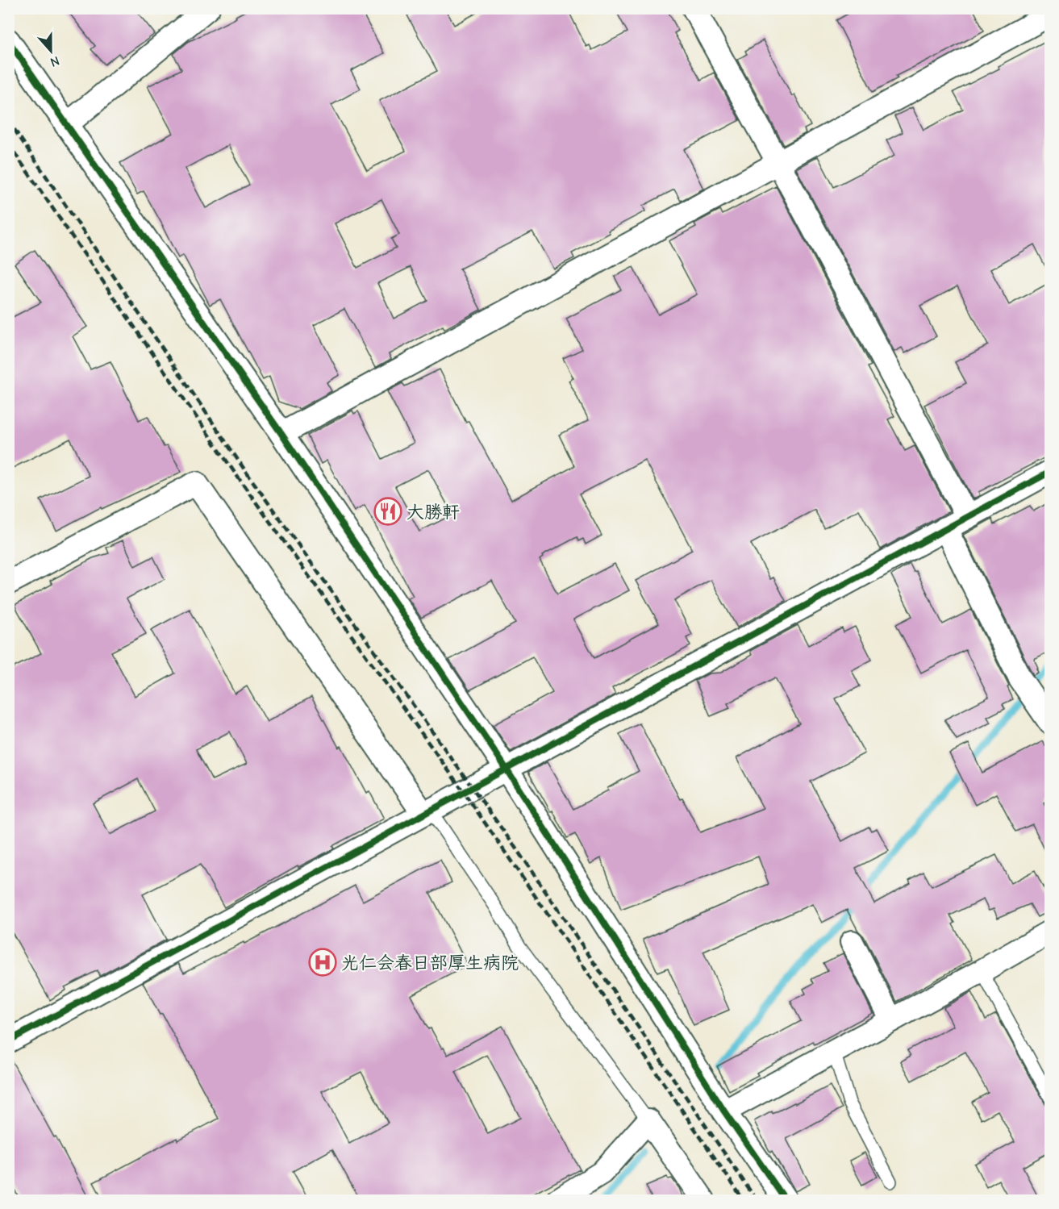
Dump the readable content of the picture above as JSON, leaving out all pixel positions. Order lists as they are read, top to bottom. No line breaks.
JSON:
{"places":{"restaurant":["大勝軒"],"hospital":["光仁会春日部厚生病院"]},"north":"bottom"}
